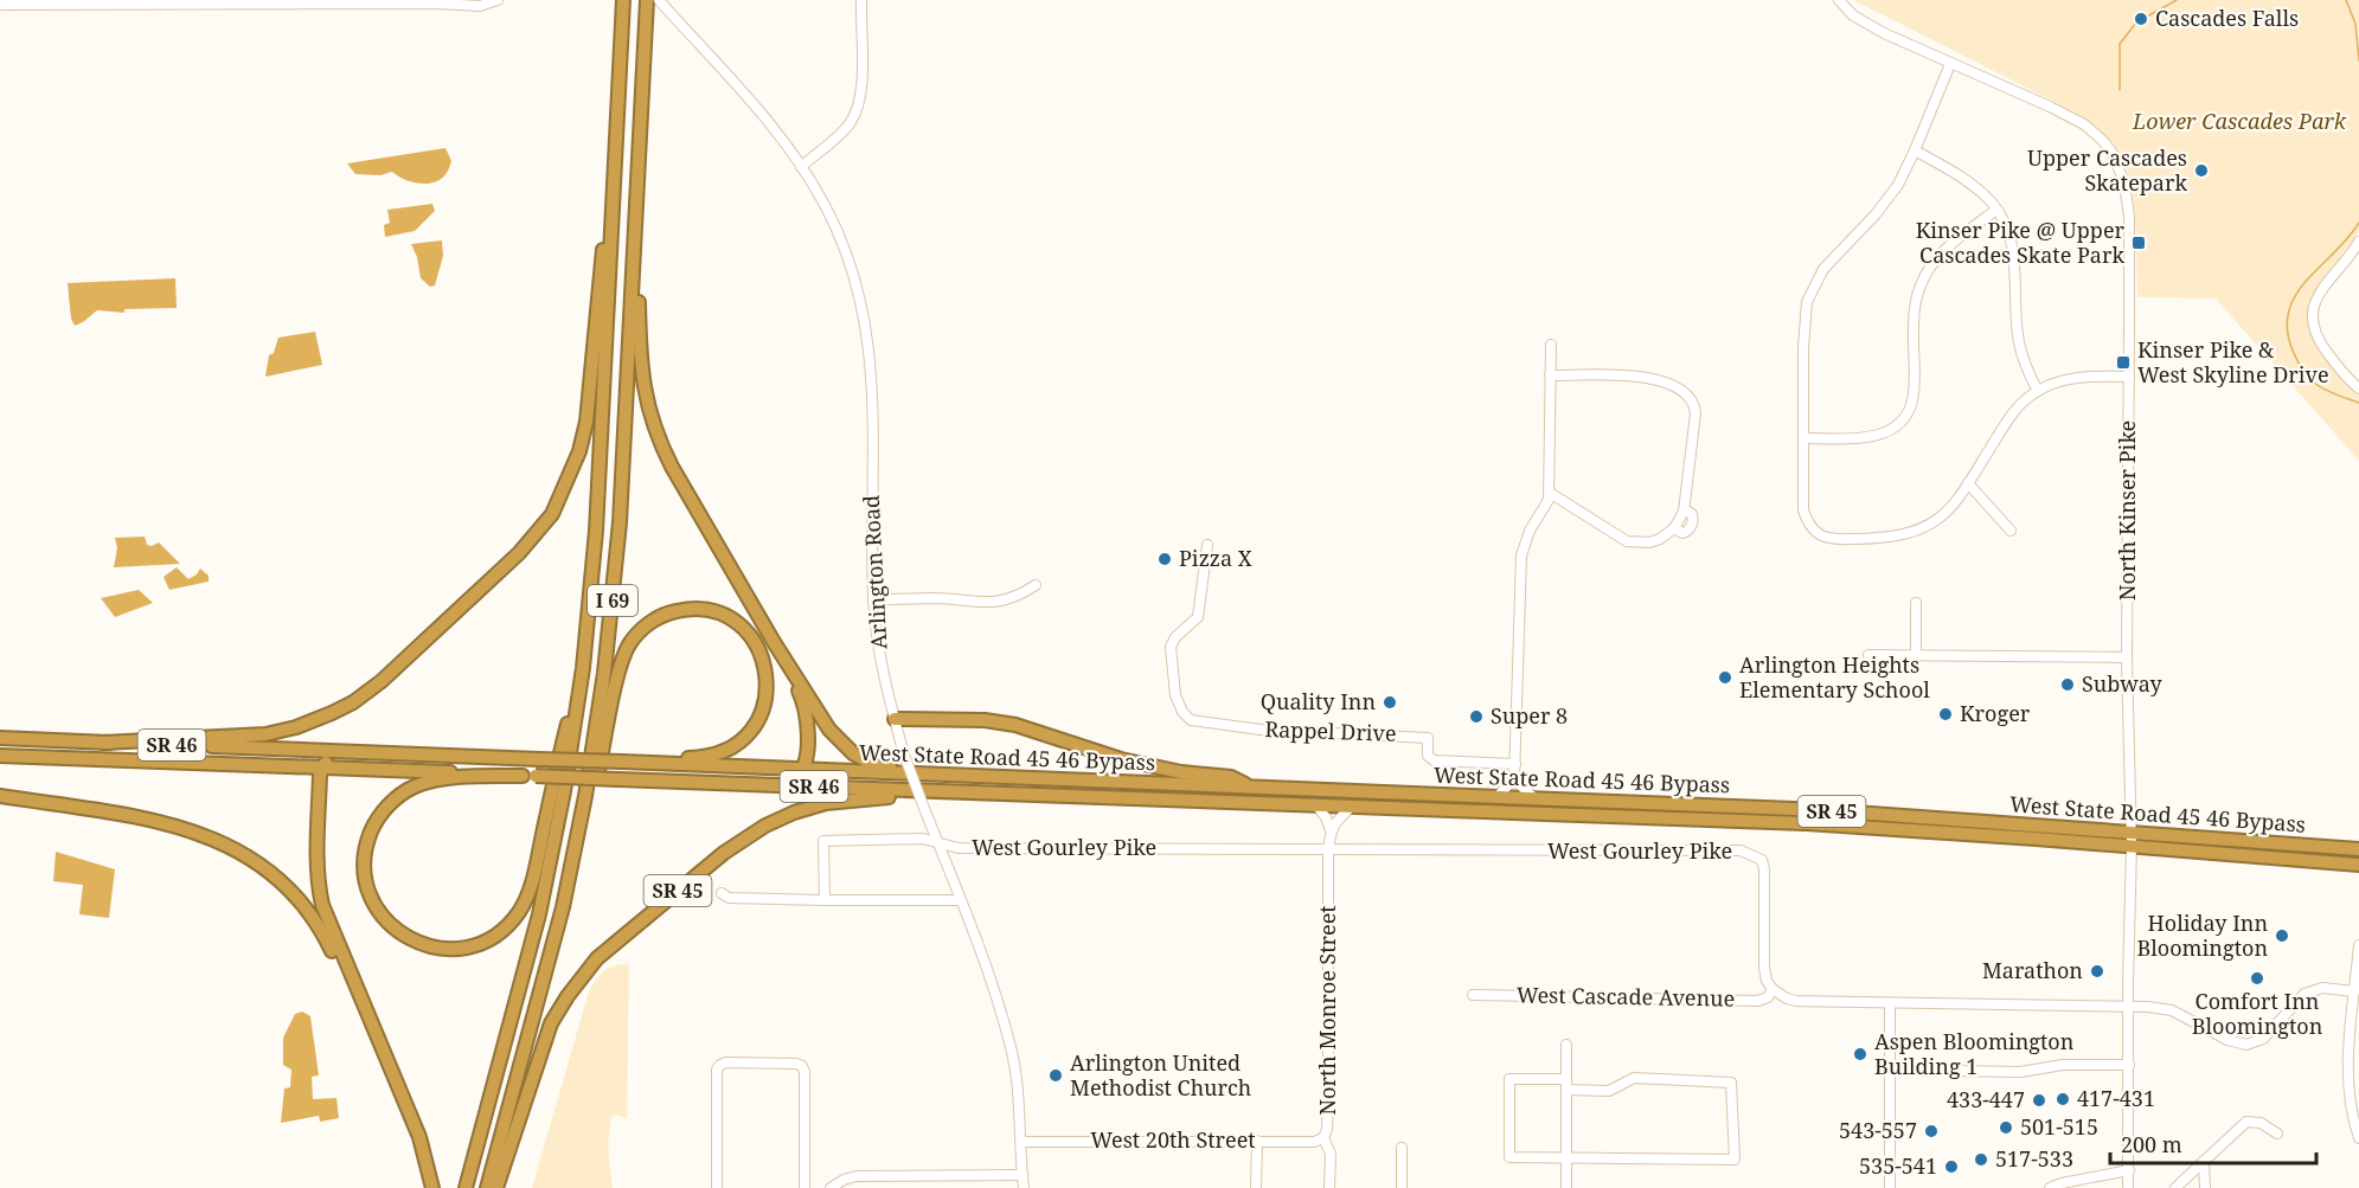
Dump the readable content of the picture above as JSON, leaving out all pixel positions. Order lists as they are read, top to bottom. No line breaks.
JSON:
{"streets":{"highway":["I 69","SR 46","West State Road 45 46 Bypass","SR 45"],"street":["North Kinser Pike","Arlington Road","Rappel Drive","West Gourley Pike","West Cascade Avenue","North Monroe Street","West 20th Street"]},"crossings":[["North Kinser Pike","West State Road 45 46 Bypass"],["Arlington Road","West Gourley Pike"],["Arlington Road","West 20th Street"],["SR 46","West State Road 45 46 Bypass"],["SR 46","SR 45"],["West State Road 45 46 Bypass","SR 45"],["West Gourley Pike","West Cascade Avenue"],["West Gourley Pike","North Monroe Street"],["North Monroe Street","West 20th Street"]],"parks":["Lower Cascades Park"],"places":{"other":["Cascades Falls","Upper Cascades Skatepark","Pizza X","Arlington Heights Elementary School","Subway","Quality Inn","Kroger","Super 8","Holiday Inn Bloomington","Marathon","Comfort Inn Bloomington","Aspen Bloomington Building 1","Arlington United Methodist Church","417-431","433-447","501-515","543-557","517-533","535-541"],"transit":["Kinser Pike @ Upper Cascades Skate Park","Kinser Pike & West Skyline Drive"]},"scale_bar":"200 m"}
